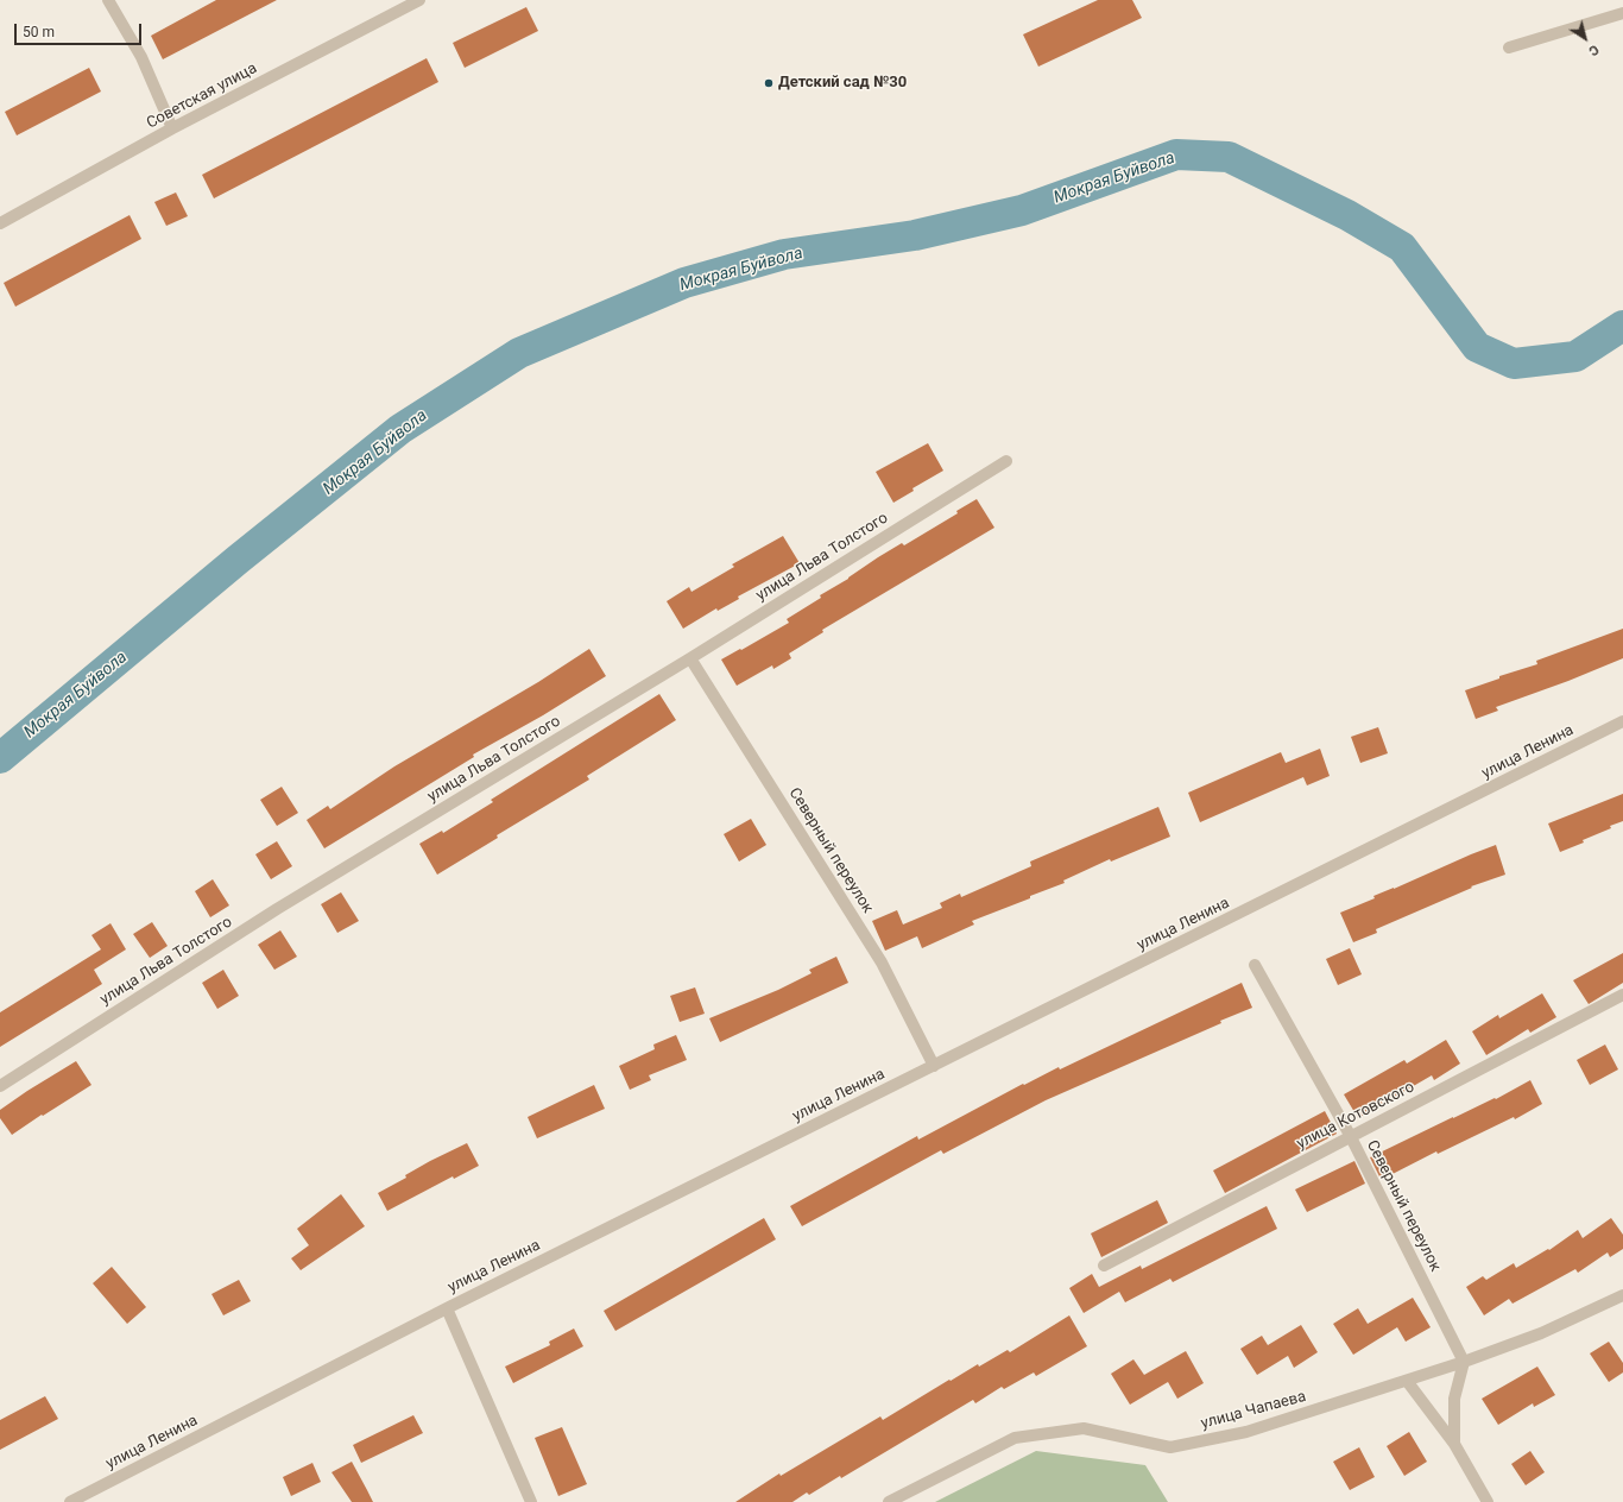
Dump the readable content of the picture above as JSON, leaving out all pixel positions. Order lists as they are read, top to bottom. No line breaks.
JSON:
{"streets":{"street":["Советская улица","улица Льва Толстого","улица Ленина","Северный переулок","улица Котовского","улица Чапаева"]},"crossings":[["улица Льва Толстого","Северный переулок"],["улица Ленина","Северный переулок"],["Северный переулок","улица Котовского"],["Северный переулок","улица Чапаева"]],"water":["Мокрая Буйвола"],"places":["Детский сад №30"],"scale_bar":"50 m","north":"bottom right"}
